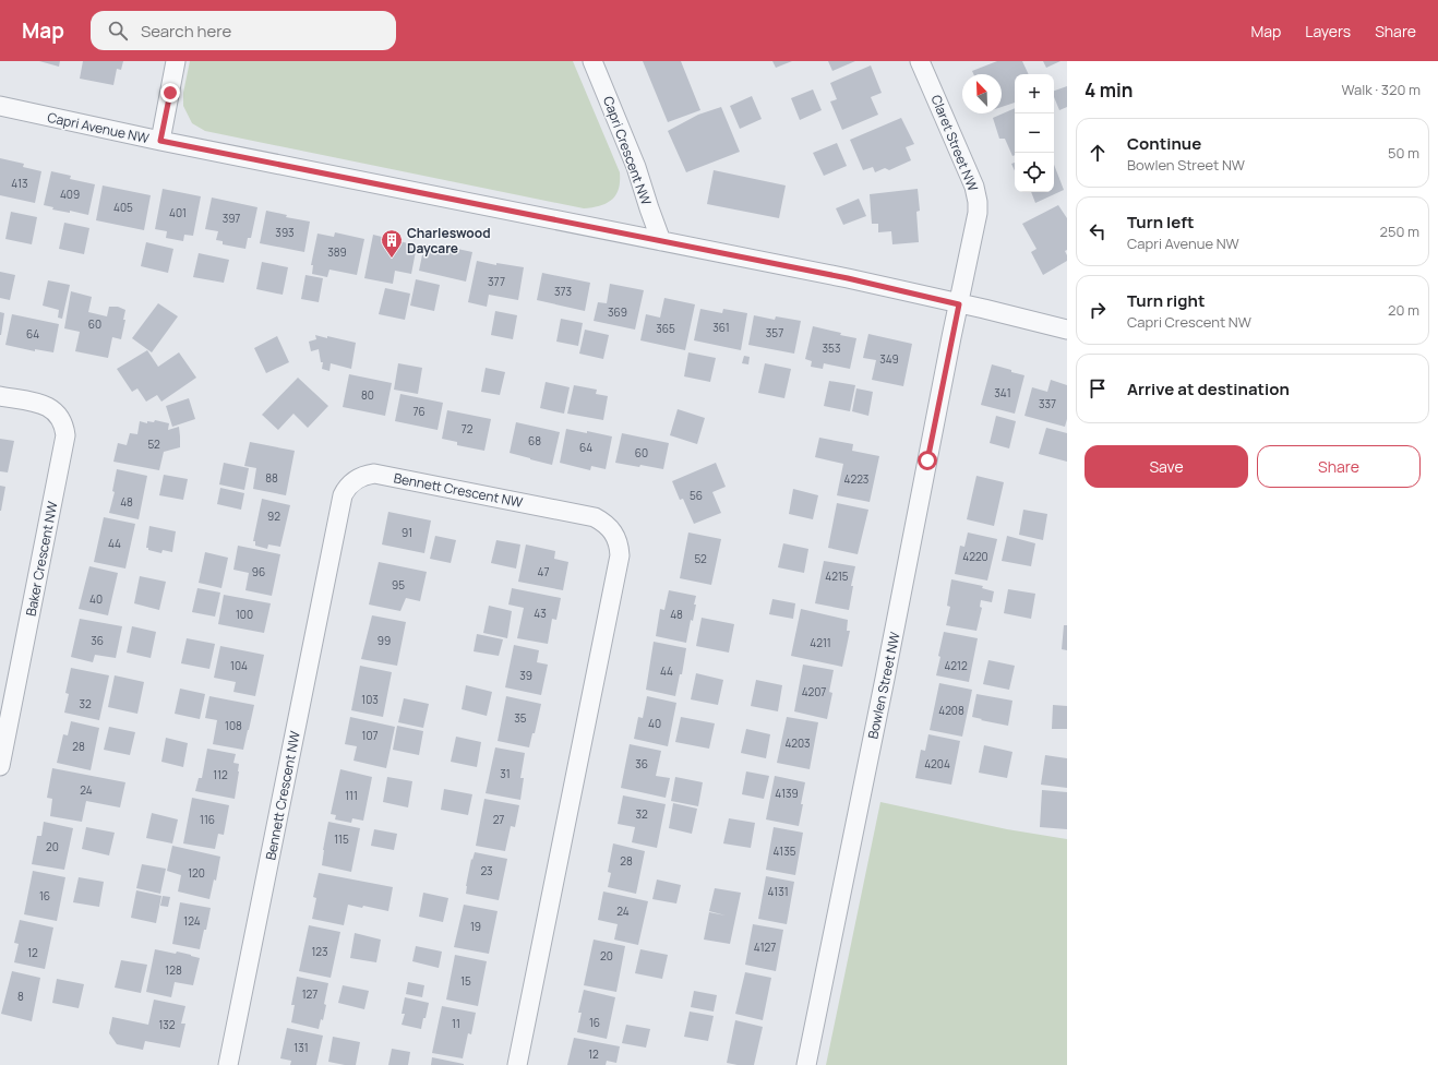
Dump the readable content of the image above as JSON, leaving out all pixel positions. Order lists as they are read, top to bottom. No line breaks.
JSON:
{"streets":{"street":["Capri Avenue NW","Claret Street NW","Capri Crescent NW","Bennett Crescent NW","Baker Crescent NW","Bowlen Street NW"]},"crossings":[["Capri Avenue NW","Claret Street NW"],["Capri Avenue NW","Capri Crescent NW"],["Capri Avenue NW","Bowlen Street NW"],["Claret Street NW","Bowlen Street NW"]],"places":{"building":["Charleswood Daycare"]},"house_numbers":["413","409","405","401","397","393","389","377","373","369","60","361","365","357","64","353","349","341","80","337","76","72","68","52","64","60","88","4223","56","48","92","91","44","4220","52","96","47","4215","95","40","43","100","48","36","99","4211","104","4212","44","39","4207","103","32","4208","35","40","108","107","4203","28","36","4204","31","112","24","4139","111","32","116","27","115","20","4135","28","23","120","4131","16","24","124","19","4127","123","12","20","128","15","127","8","16","11","132","131","12"],"north":"top left","page":{"header":"Map","search":"Search here","nav":["Map","Layers","Share"],"heading":["4 min","Walk · 320 m"],"map_buttons":["+","−"],"list":[["Continue","Bowlen Street NW","50 m"],["Turn left","Capri Avenue NW","250 m"],["Turn right","Capri Crescent NW","20 m"],"Arrive at destination"],"buttons":["Save","Share"]}}
